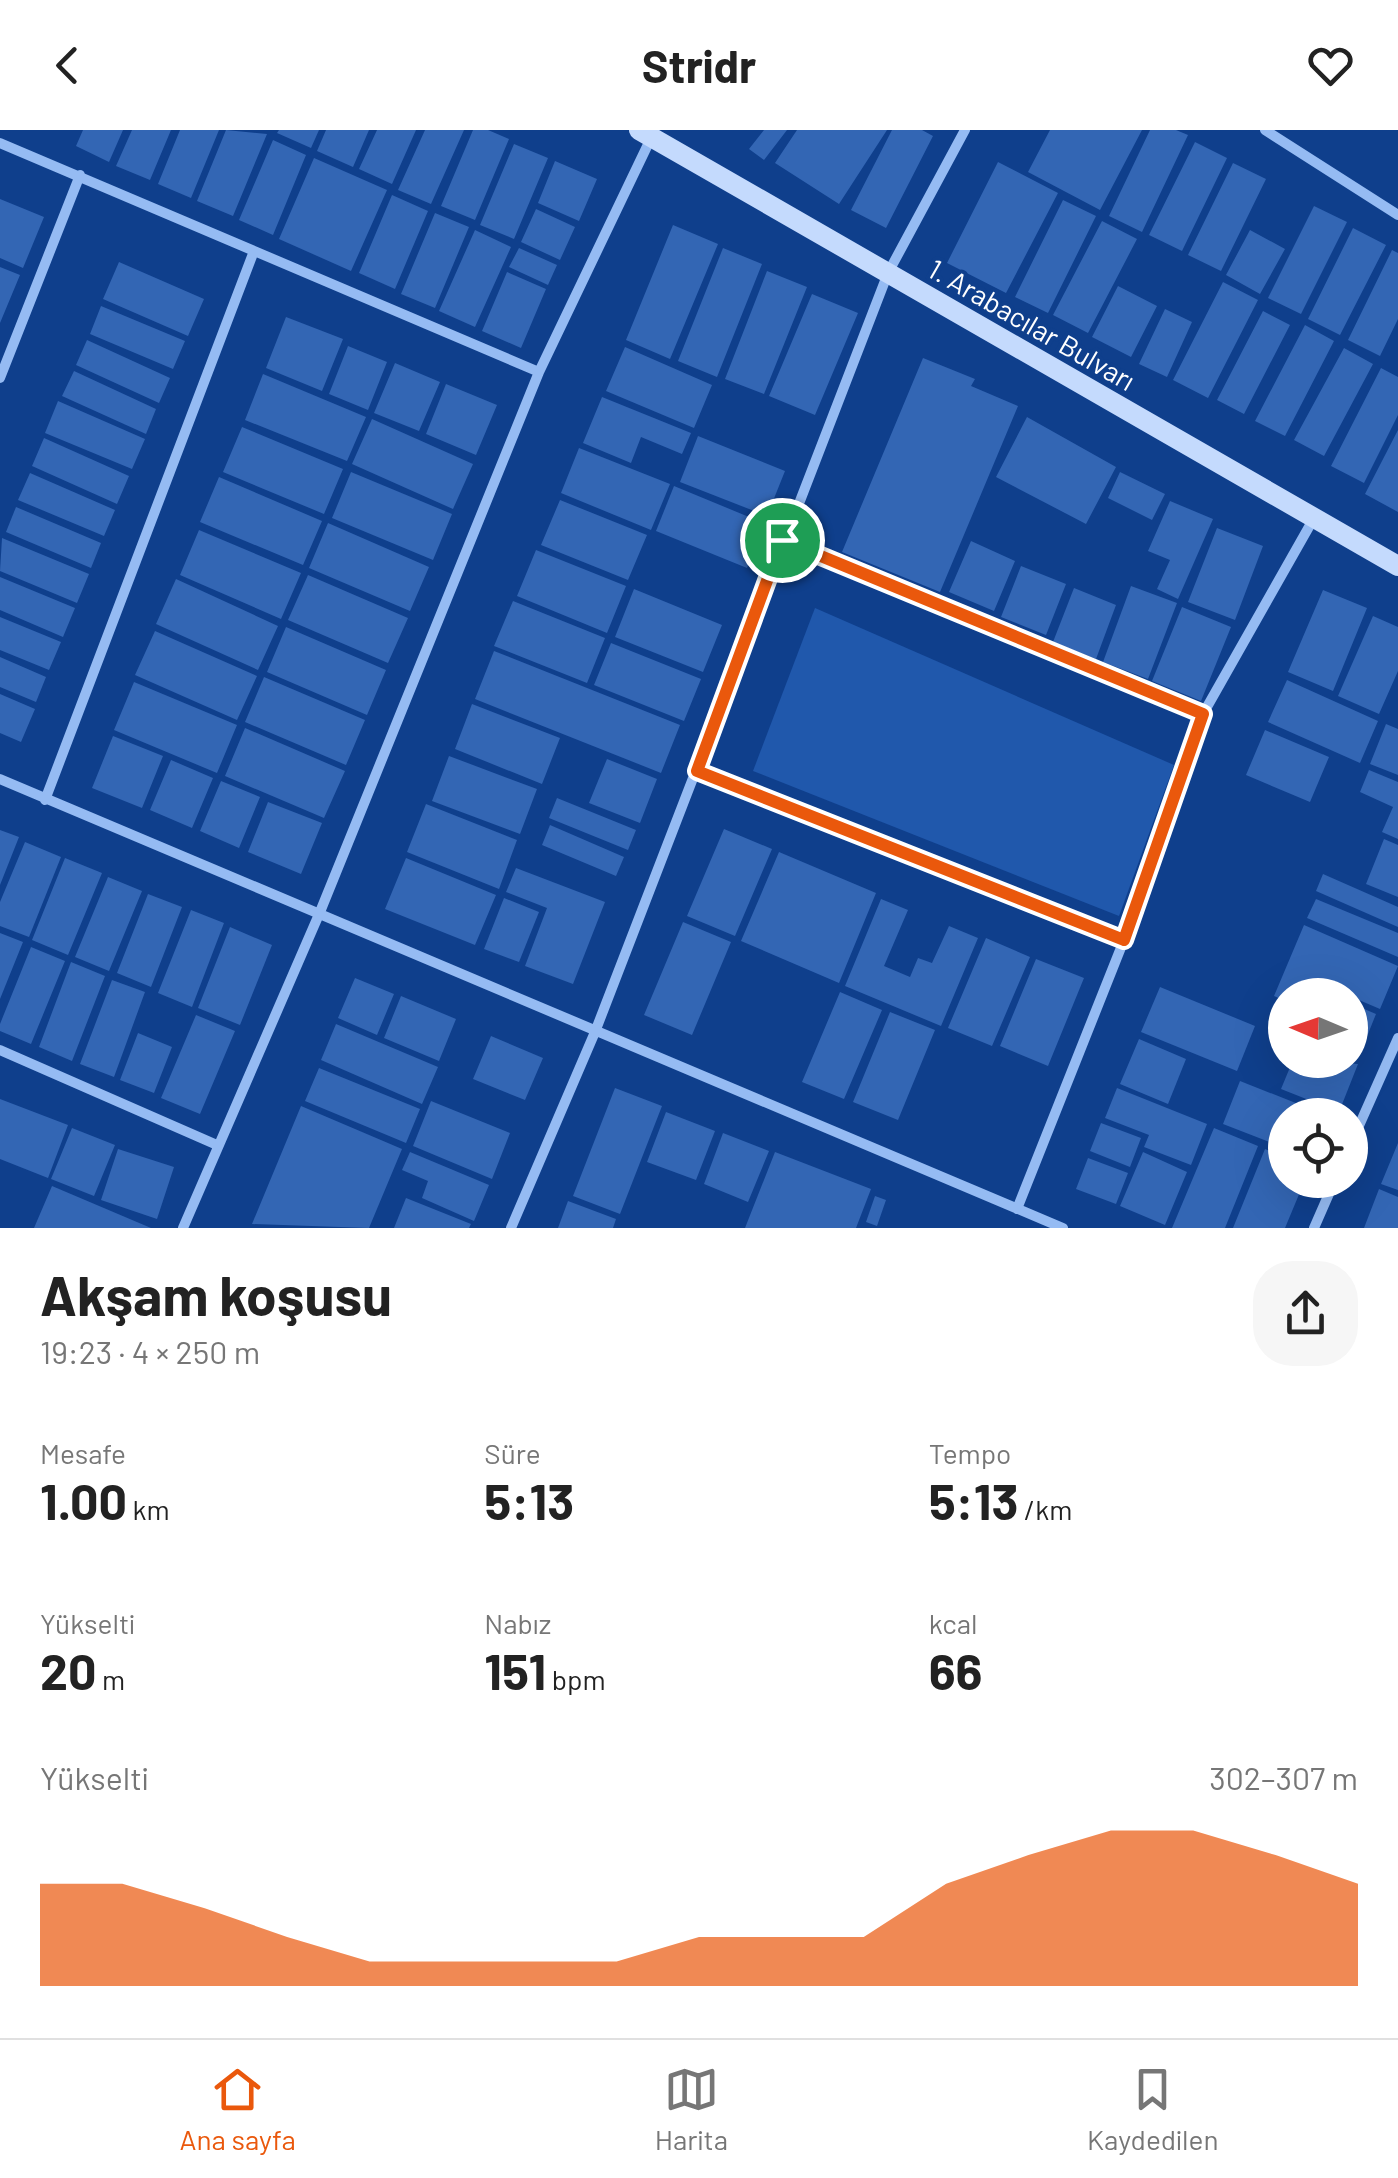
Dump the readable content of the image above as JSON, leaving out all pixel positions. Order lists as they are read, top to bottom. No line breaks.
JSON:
{"streets":{"main road":["1. Arabacılar Bulvarı"]},"north":"left","page":{"header":"Stridr","heading":["Akşam koşusu","19:23 · 4 × 250 m"],"stats":[["Mesafe","1.00 km"],["Süre","5:13"],["Tempo","5:13 /km"],["Yükselti","20 m"],["Nabız","151 bpm"],["kcal","66"]],"chart":["Yükselti","302–307 m"],"tabs":["Ana sayfa","Harita","Kaydedilen"]}}
